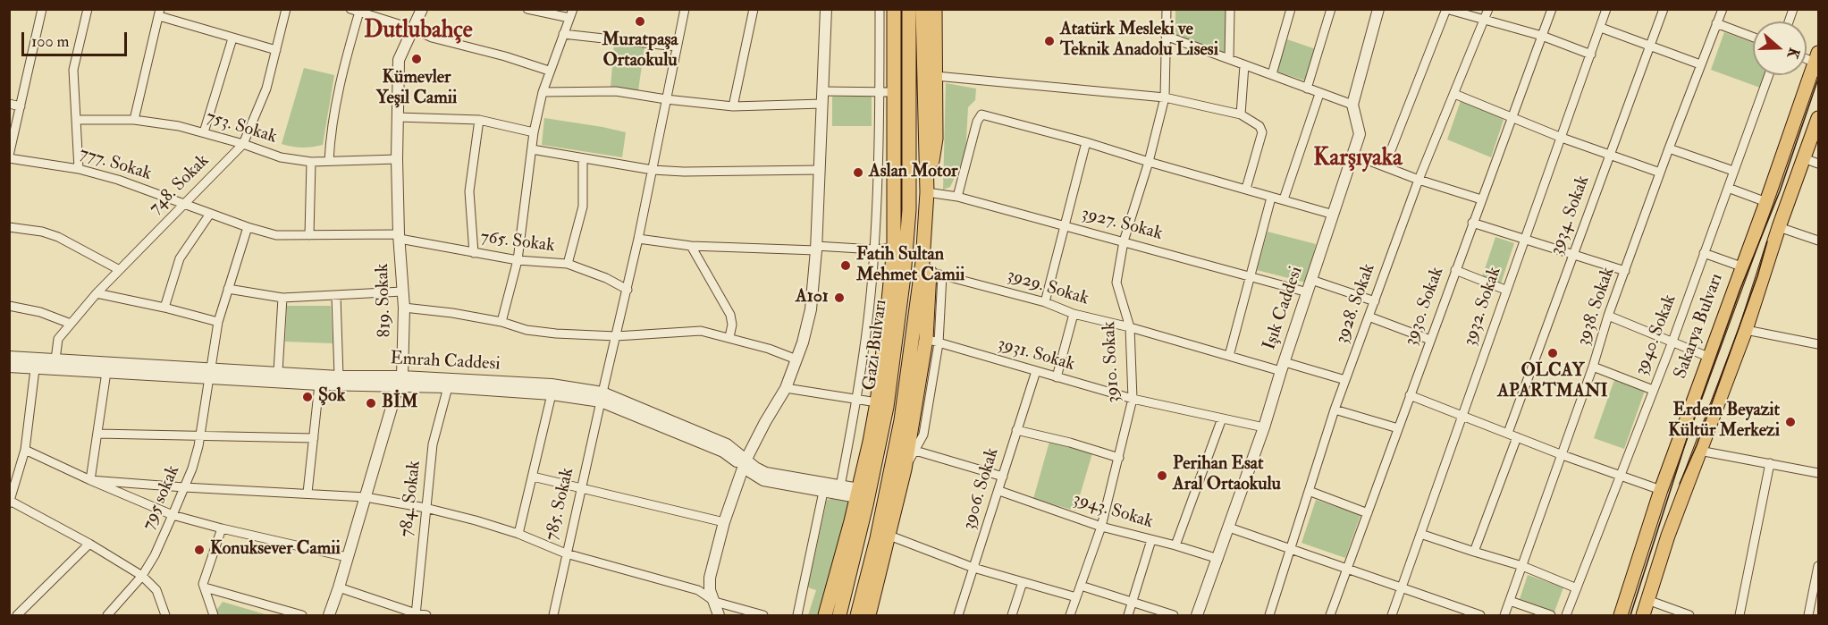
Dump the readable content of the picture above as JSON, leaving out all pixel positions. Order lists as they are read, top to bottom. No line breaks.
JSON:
{"streets":{"main road":["Sakarya Bulvarı","Gazi Bulvarı"],"street":["753. Sokak","777. Sokak","748. Sokak","3934. Sokak","3927. Sokak","765. Sokak","3929. Sokak","819. Sokak","3928. Sokak","3930. Sokak","3932. Sokak","3938. Sokak","Işık Caddesi","3940. Sokak","3931. Sokak","Emrah Caddesi","3910. Sokak","3906. Sokak","795 sokak","784. Sokak","785. Sokak","3943. Sokak"]},"crossings":[["753. Sokak","748. Sokak"],["753. Sokak","819. Sokak"],["777. Sokak","748. Sokak"],["777. Sokak","765. Sokak"],["777. Sokak","819. Sokak"],["777. Sokak","795 sokak"],["748. Sokak","Emrah Caddesi"],["3927. Sokak","Işık Caddesi"],["3927. Sokak","Gazi Bulvarı"],["3927. Sokak","3910. Sokak"],["765. Sokak","819. Sokak"],["765. Sokak","785. Sokak"],["3929. Sokak","3928. Sokak"],["3929. Sokak","Işık Caddesi"],["3929. Sokak","3910. Sokak"],["819. Sokak","Emrah Caddesi"],["Işık Caddesi","3931. Sokak"],["Işık Caddesi","3943. Sokak"],["3931. Sokak","3910. Sokak"],["3931. Sokak","3906. Sokak"],["Emrah Caddesi","795 sokak"],["Emrah Caddesi","784. Sokak"],["Emrah Caddesi","785. Sokak"],["3910. Sokak","3943. Sokak"],["3906. Sokak","3943. Sokak"]],"districts":["Dutlubahçe","Karşıyaka"],"places":["Muratpaşa Ortaokulu","Atatürk Mesleki ve Teknik Anadolu Lisesi","Kümevler Yeşil Camii","Aslan Motor","Fatih Sultan Mehmet Camii","A101","OLCAY APARTMANI","Şok","BİM","Erdem Beyazit Kültür Merkezi","Perihan Esat Aral Ortaokulu","Konuksever Camii"],"scale_bar":"100 m","north":"right"}
